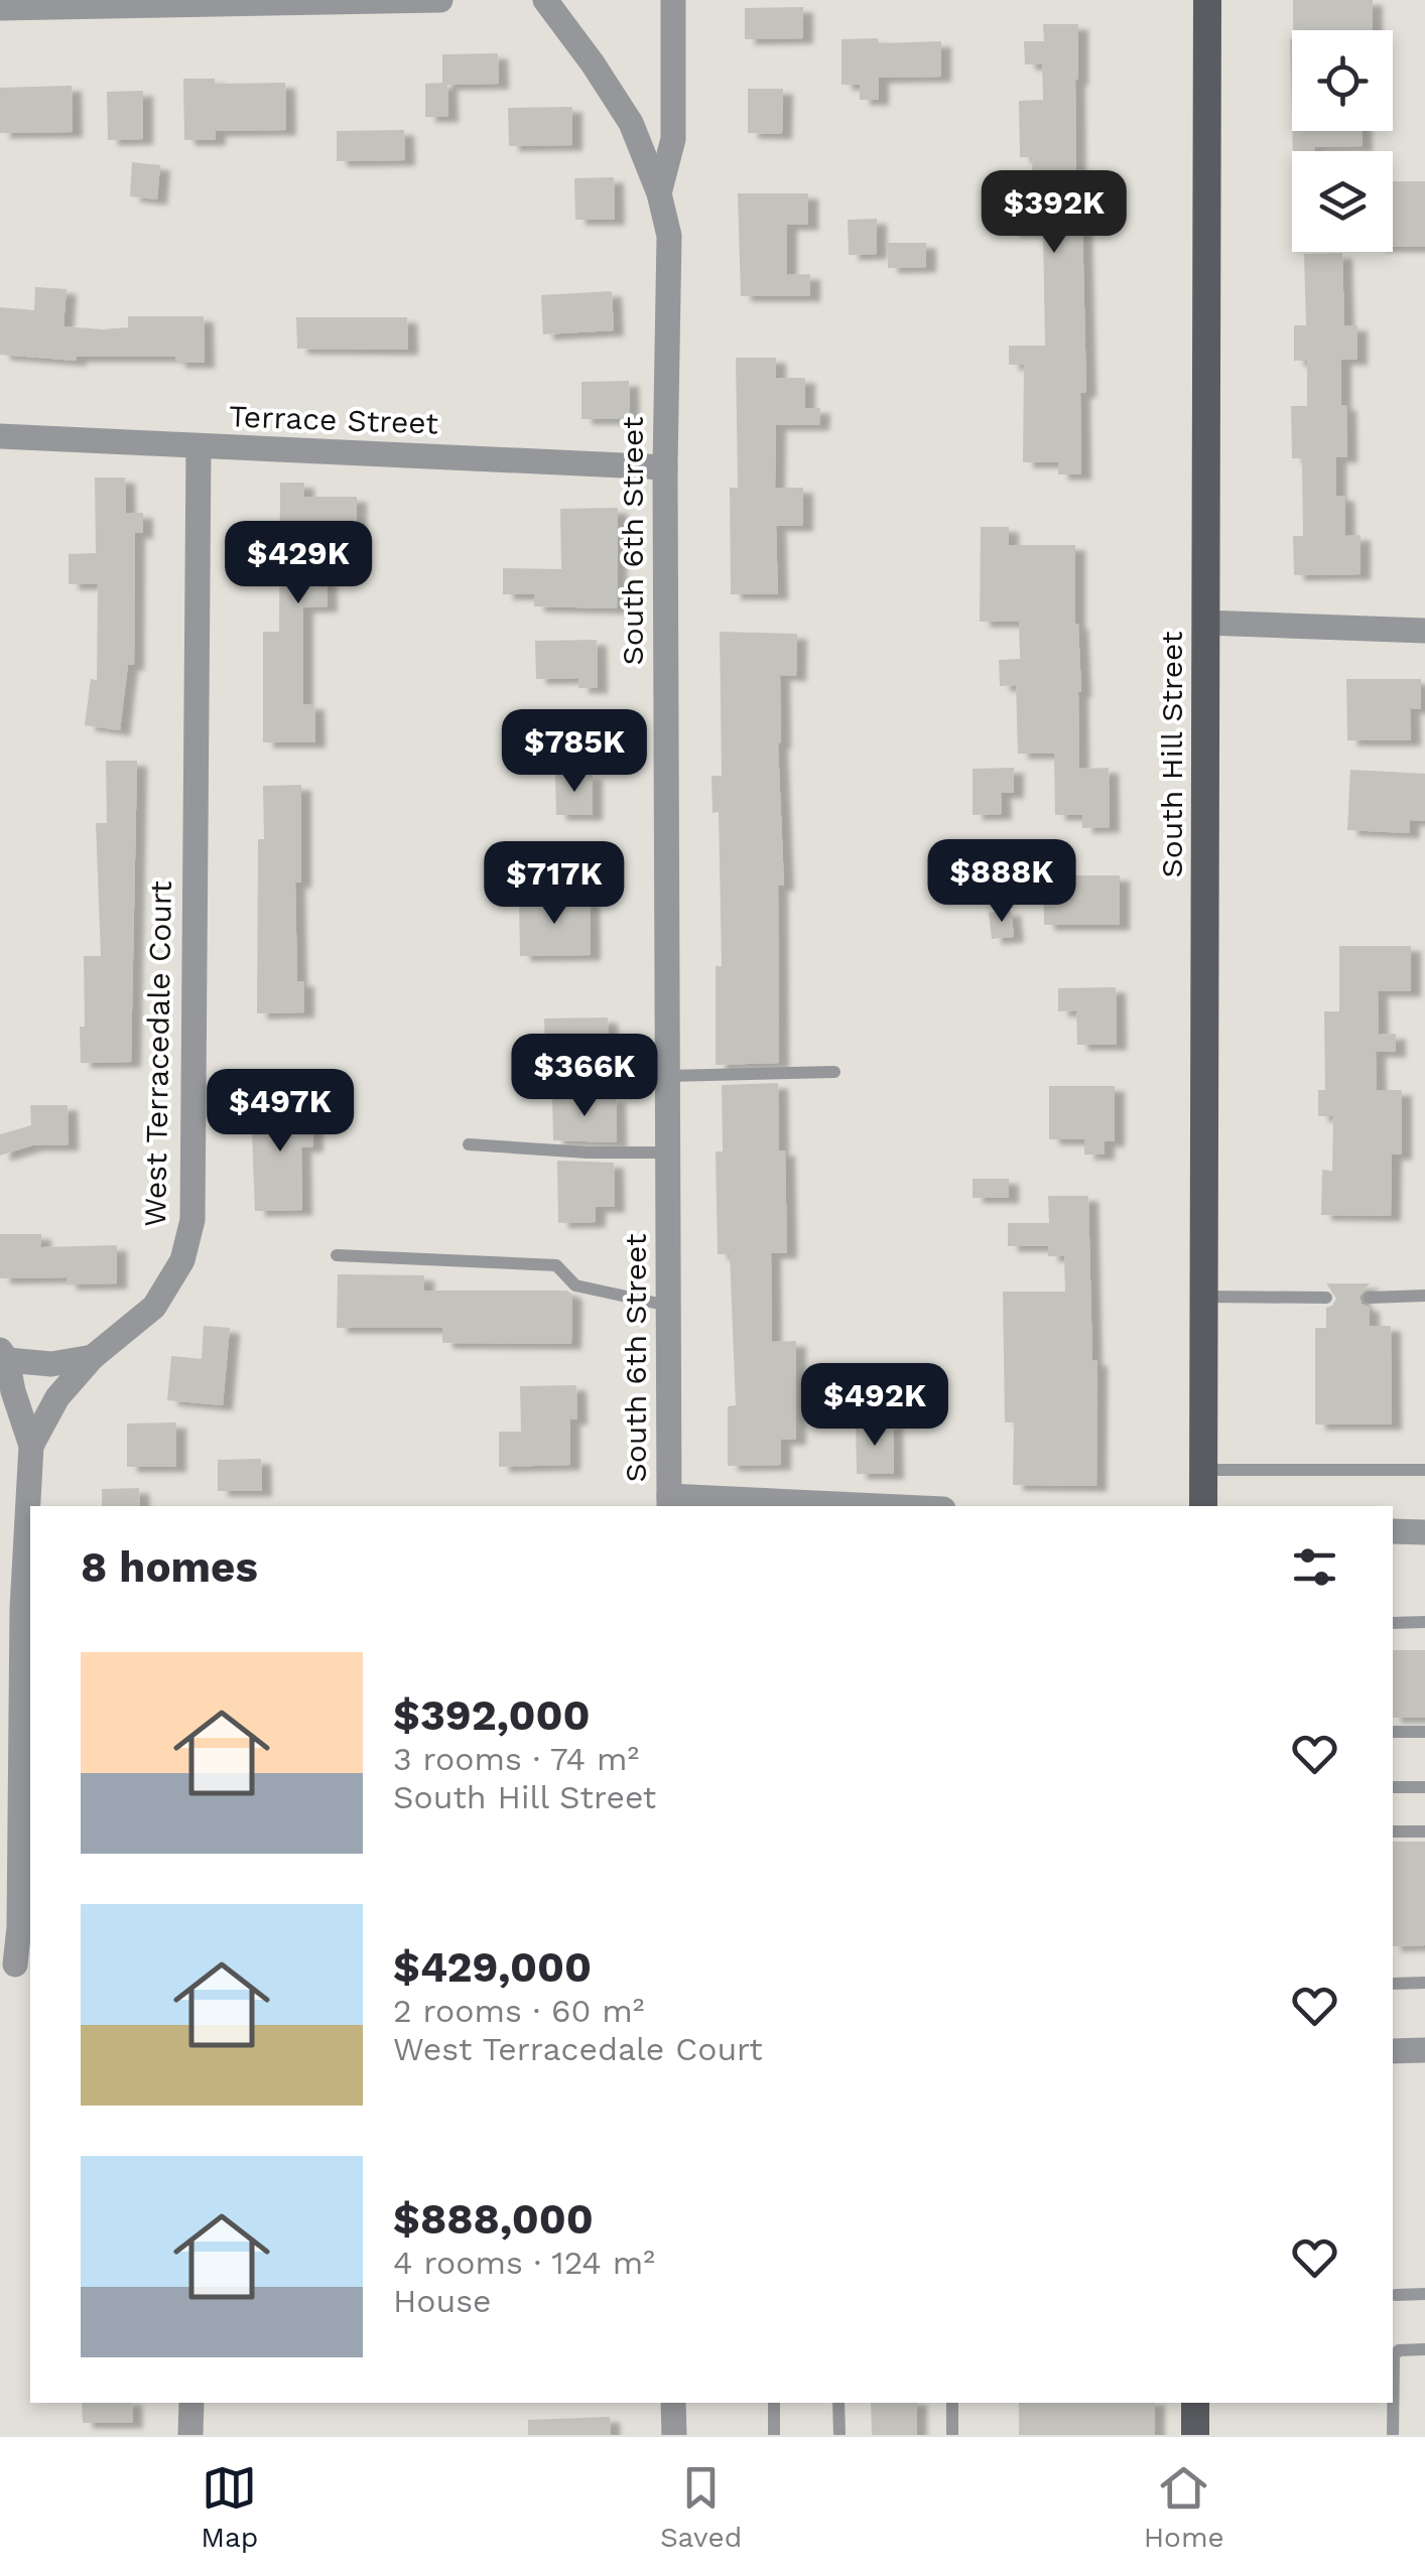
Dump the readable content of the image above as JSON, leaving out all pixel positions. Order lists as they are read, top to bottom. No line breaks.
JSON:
{"streets":{"main road":["South Hill Street"],"street":["Terrace Street","South 6th Street","West Terracedale Court"]},"crossings":[["Terrace Street","South 6th Street"],["Terrace Street","West Terracedale Court"]],"page":{"price":["$392K","$429K","$785K","$888K","$717K","$366K","$497K","$492K"],"heading":"8 homes","list":[{"name":"$392,000","note":"3 rooms · 74 m² · South Hill Street"},{"name":"$429,000","note":"2 rooms · 60 m² · West Terracedale Court"},{"name":"$888,000","note":"4 rooms · 124 m² · House"}],"tabs":["Map","Saved","Home"]}}
